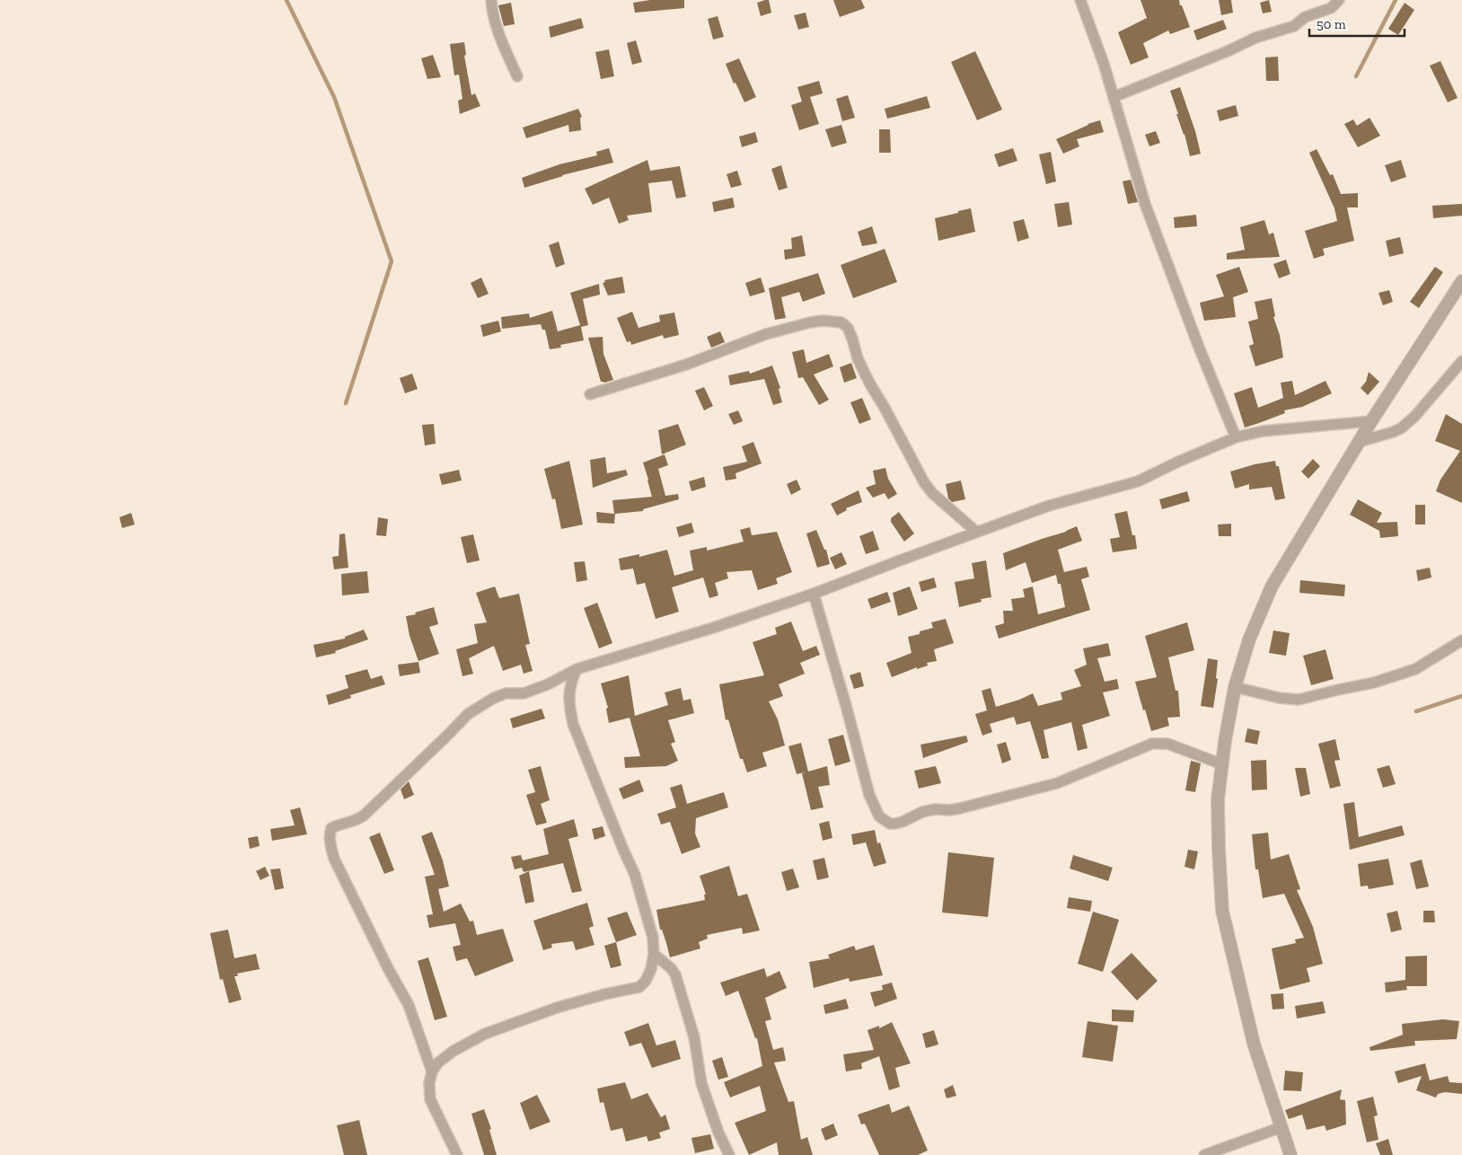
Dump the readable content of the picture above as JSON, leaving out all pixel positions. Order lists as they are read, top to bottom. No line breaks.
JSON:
{"scale_bar":"50 m"}
